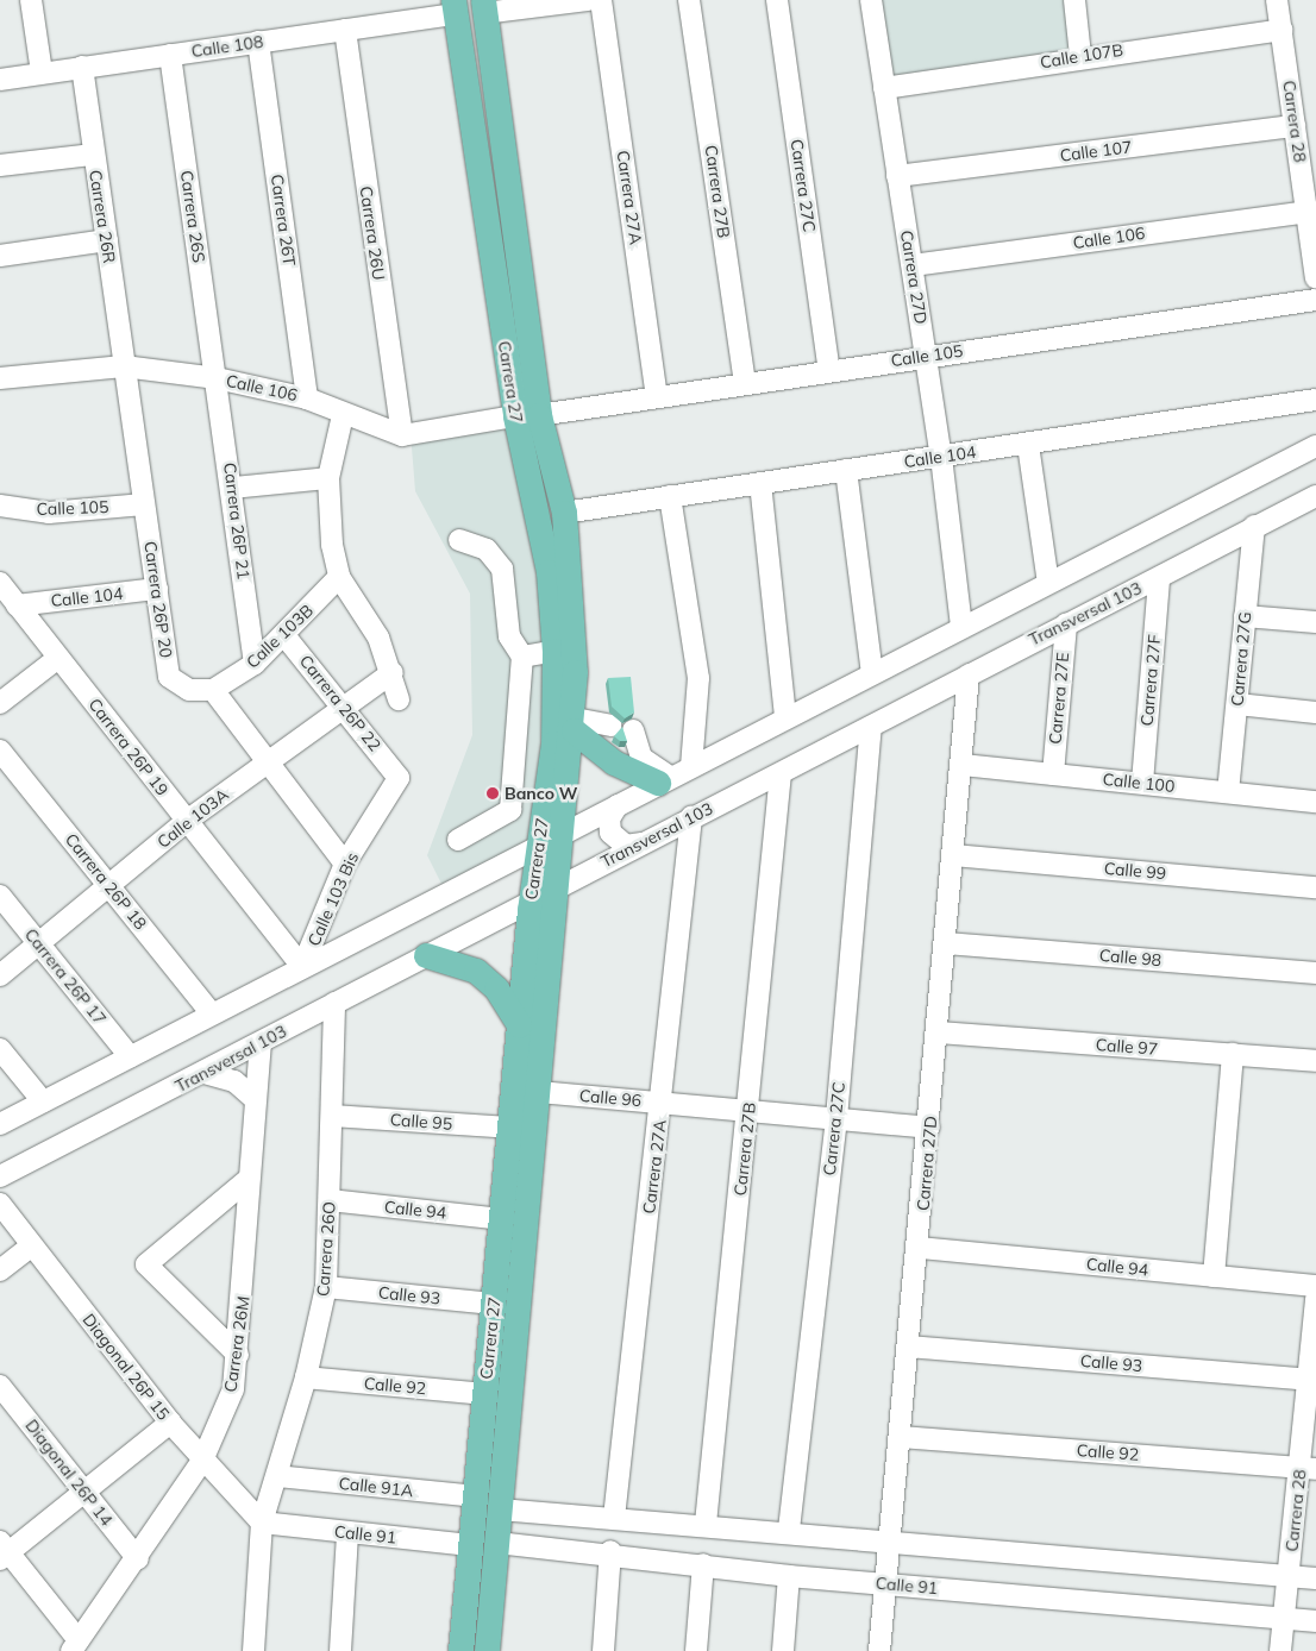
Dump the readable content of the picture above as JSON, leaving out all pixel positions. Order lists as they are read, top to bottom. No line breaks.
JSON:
{"streets":{"main road":["Carrera 27"],"street":["Calle 108","Calle 107B","Carrera 28","Calle 107","Carrera 27C","Carrera 27B","Carrera 27A","Carrera 26R","Carrera 26S","Carrera 26T","Carrera 26U","Calle 106","Carrera 27D","Calle 105","Calle 104","Carrera 26P 21","Carrera 26P 20","Transversal 103","Calle 103B","Carrera 27G","Carrera 27F","Carrera 27E","Carrera 26P 22","Carrera 26P 19","Calle 100","Calle 103A","Calle 99","Carrera 26P 18","Calle 103 Bis","Calle 98","Carrera 26P 17","Calle 97","Calle 96","Calle 95","Calle 94","Carrera 26O","Calle 93","Carrera 26M","Diagonal 26P 15","Calle 92","Diagonal 26P 14","Calle 91A","Calle 91"]},"crossings":[["Calle 108","Carrera 26R"],["Calle 108","Carrera 26S"],["Calle 108","Carrera 26T"],["Calle 108","Carrera 26U"],["Calle 108","Carrera 27"],["Calle 107B","Carrera 28"],["Calle 107B","Carrera 27D"],["Carrera 28","Calle 107"],["Carrera 28","Calle 106"],["Carrera 28","Calle 93"],["Carrera 28","Calle 92"],["Carrera 28","Calle 91"],["Calle 107","Carrera 27D"],["Carrera 27C","Calle 105"],["Carrera 27C","Transversal 103"],["Carrera 27C","Calle 96"],["Carrera 27B","Calle 105"],["Carrera 27B","Transversal 103"],["Carrera 27B","Calle 96"],["Carrera 27A","Calle 105"],["Carrera 27A","Transversal 103"],["Carrera 27A","Calle 96"],["Carrera 26R","Calle 106"],["Carrera 26R","Carrera 26P 20"],["Carrera 26S","Calle 106"],["Carrera 26S","Carrera 26P 21"],["Carrera 26T","Calle 106"],["Carrera 26U","Calle 106"],["Calle 106","Carrera 27D"],["Calle 106","Calle 105"],["Calle 106","Carrera 27"],["Calle 106","Carrera 26P 21"],["Calle 106","Carrera 26P 20"],["Carrera 27D","Calle 105"],["Carrera 27D","Calle 104"],["Carrera 27D","Transversal 103"],["Carrera 27D","Calle 100"],["Carrera 27D","Calle 99"],["Carrera 27D","Calle 98"],["Carrera 27D","Calle 97"],["Carrera 27D","Calle 96"],["Carrera 27D","Calle 94"],["Carrera 27D","Calle 93"],["Carrera 27D","Calle 92"],["Carrera 27D","Calle 91"],["Calle 105","Carrera 27"],["Calle 105","Carrera 26P 20"],["Carrera 27","Calle 104"],["Carrera 27","Transversal 103"],["Carrera 27","Calle 96"],["Carrera 27","Calle 95"],["Carrera 27","Calle 94"],["Carrera 27","Calle 93"],["Carrera 27","Calle 92"],["Carrera 27","Calle 91A"],["Carrera 27","Calle 91"],["Calle 104","Carrera 26P 20"],["Calle 104","Carrera 26P 19"],["Carrera 26P 21","Calle 103B"],["Carrera 26P 20","Calle 103B"],["Transversal 103","Carrera 27G"],["Transversal 103","Carrera 27F"],["Transversal 103","Carrera 27E"],["Transversal 103","Carrera 26O"],["Transversal 103","Carrera 26M"],["Calle 103B","Carrera 26P 22"],["Carrera 27G","Calle 100"],["Carrera 27F","Calle 100"],["Carrera 27E","Calle 100"],["Carrera 26P 22","Calle 103A"],["Carrera 26P 22","Calle 103 Bis"],["Carrera 26P 19","Calle 103A"],["Carrera 26P 19","Calle 103 Bis"],["Calle 103A","Carrera 26P 18"],["Calle 103A","Carrera 26P 17"],["Calle 95","Carrera 26O"],["Calle 94","Carrera 26O"],["Carrera 26O","Calle 93"],["Carrera 26O","Diagonal 26P 15"],["Carrera 26O","Calle 92"],["Carrera 26O","Calle 91A"],["Carrera 26O","Calle 91"],["Carrera 26M","Diagonal 26P 15"],["Carrera 26M","Diagonal 26P 14"],["Diagonal 26P 15","Calle 91"]],"places":["Banco W"]}
